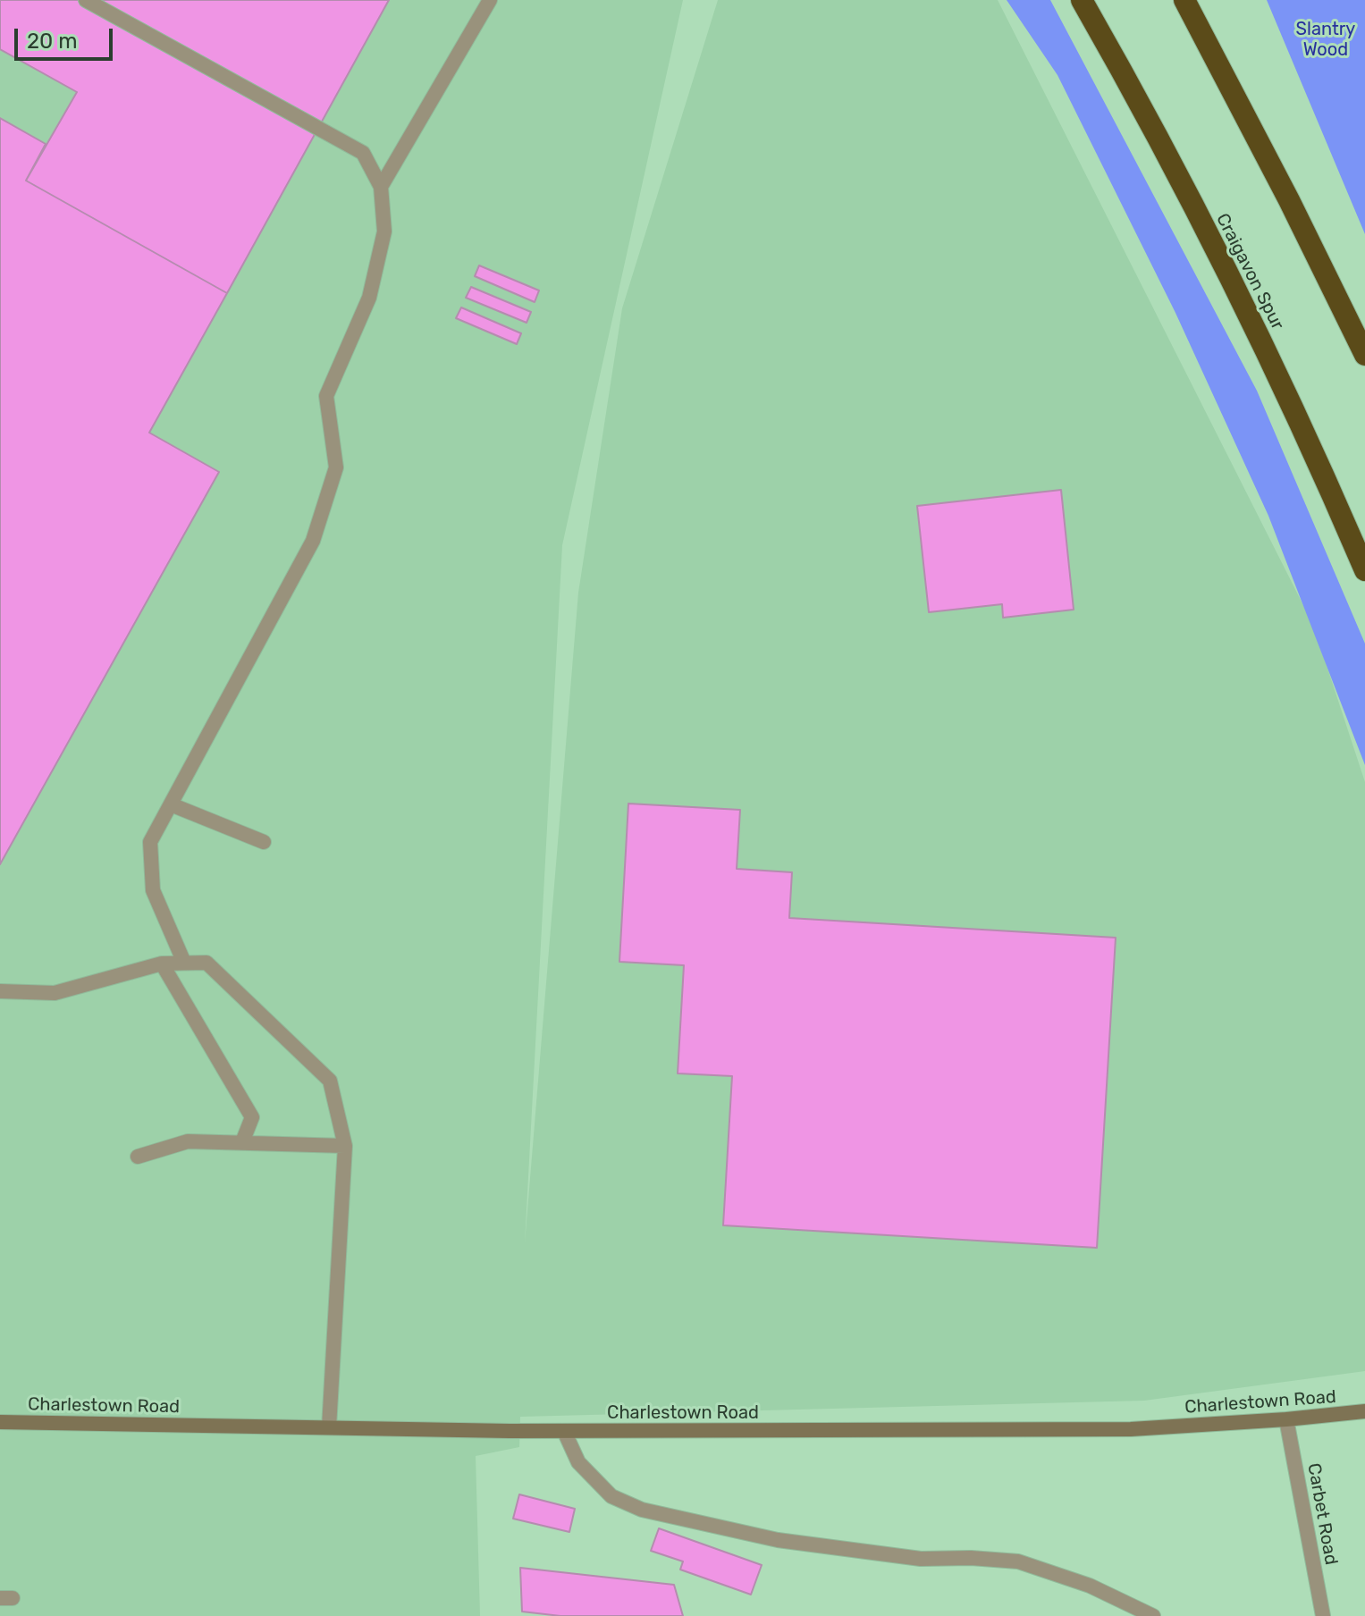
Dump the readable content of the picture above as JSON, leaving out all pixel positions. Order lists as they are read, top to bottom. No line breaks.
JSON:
{"streets":{"highway":["Craigavon Spur"],"main road":["Charlestown Road"],"street":["Carbet Road"]},"crossings":[["Charlestown Road","Carbet Road"]],"parks":["Slantry Wood"],"scale_bar":"20 m"}
